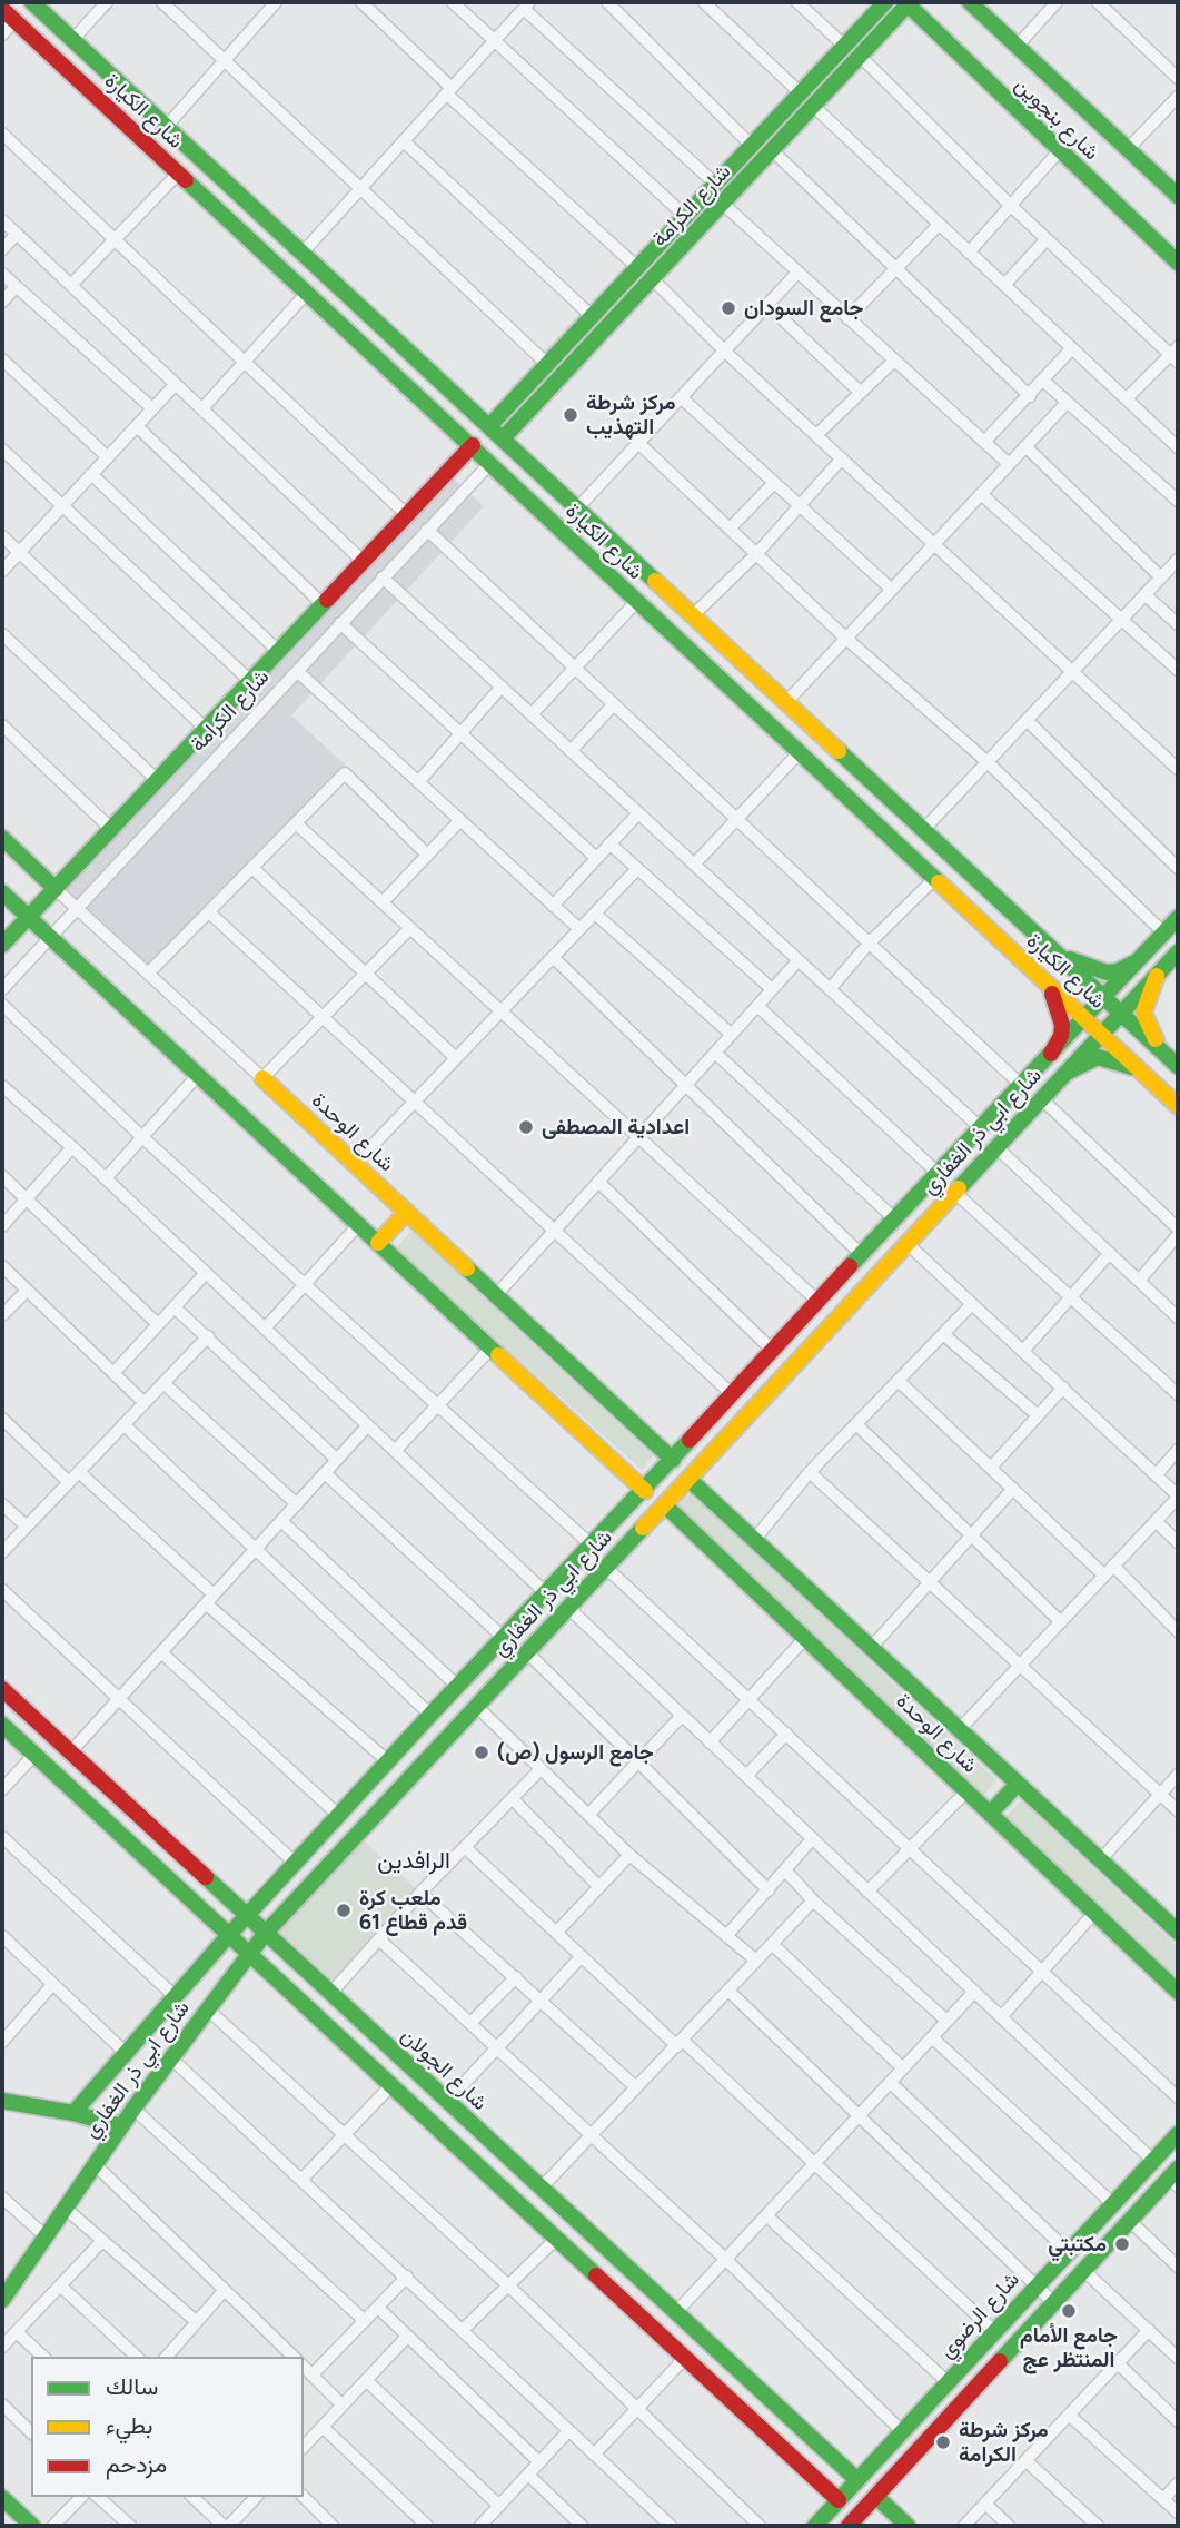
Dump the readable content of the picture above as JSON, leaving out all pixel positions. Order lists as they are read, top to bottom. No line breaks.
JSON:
{"streets":{"street":["شارع الكيارة","شارع بنجوين","شارع الكرامة","شارع ابي ذر الغفاري","شارع الوحدة","شارع الجولان","شارع الرضوي"]},"crossings":[["شارع الكيارة","شارع الكرامة"],["شارع الكيارة","شارع ابي ذر الغفاري"],["شارع بنجوين","شارع الكرامة"],["شارع الكرامة","شارع الوحدة"],["شارع ابي ذر الغفاري","شارع الوحدة"],["شارع ابي ذر الغفاري","شارع الجولان"],["شارع الجولان","شارع الرضوي"]],"districts":["الرافدين"],"places":["جامع السودان","مركز شرطة التهذيب","اعدادية المصطفى","جامع الرسول (ص)","ملعب كرة قدم قطاع 61","مكتبتي","جامع الأمام المنتظر عج","مركز شرطة الكرامة"],"legend":["سالك","بطيء","مزدحم"]}
